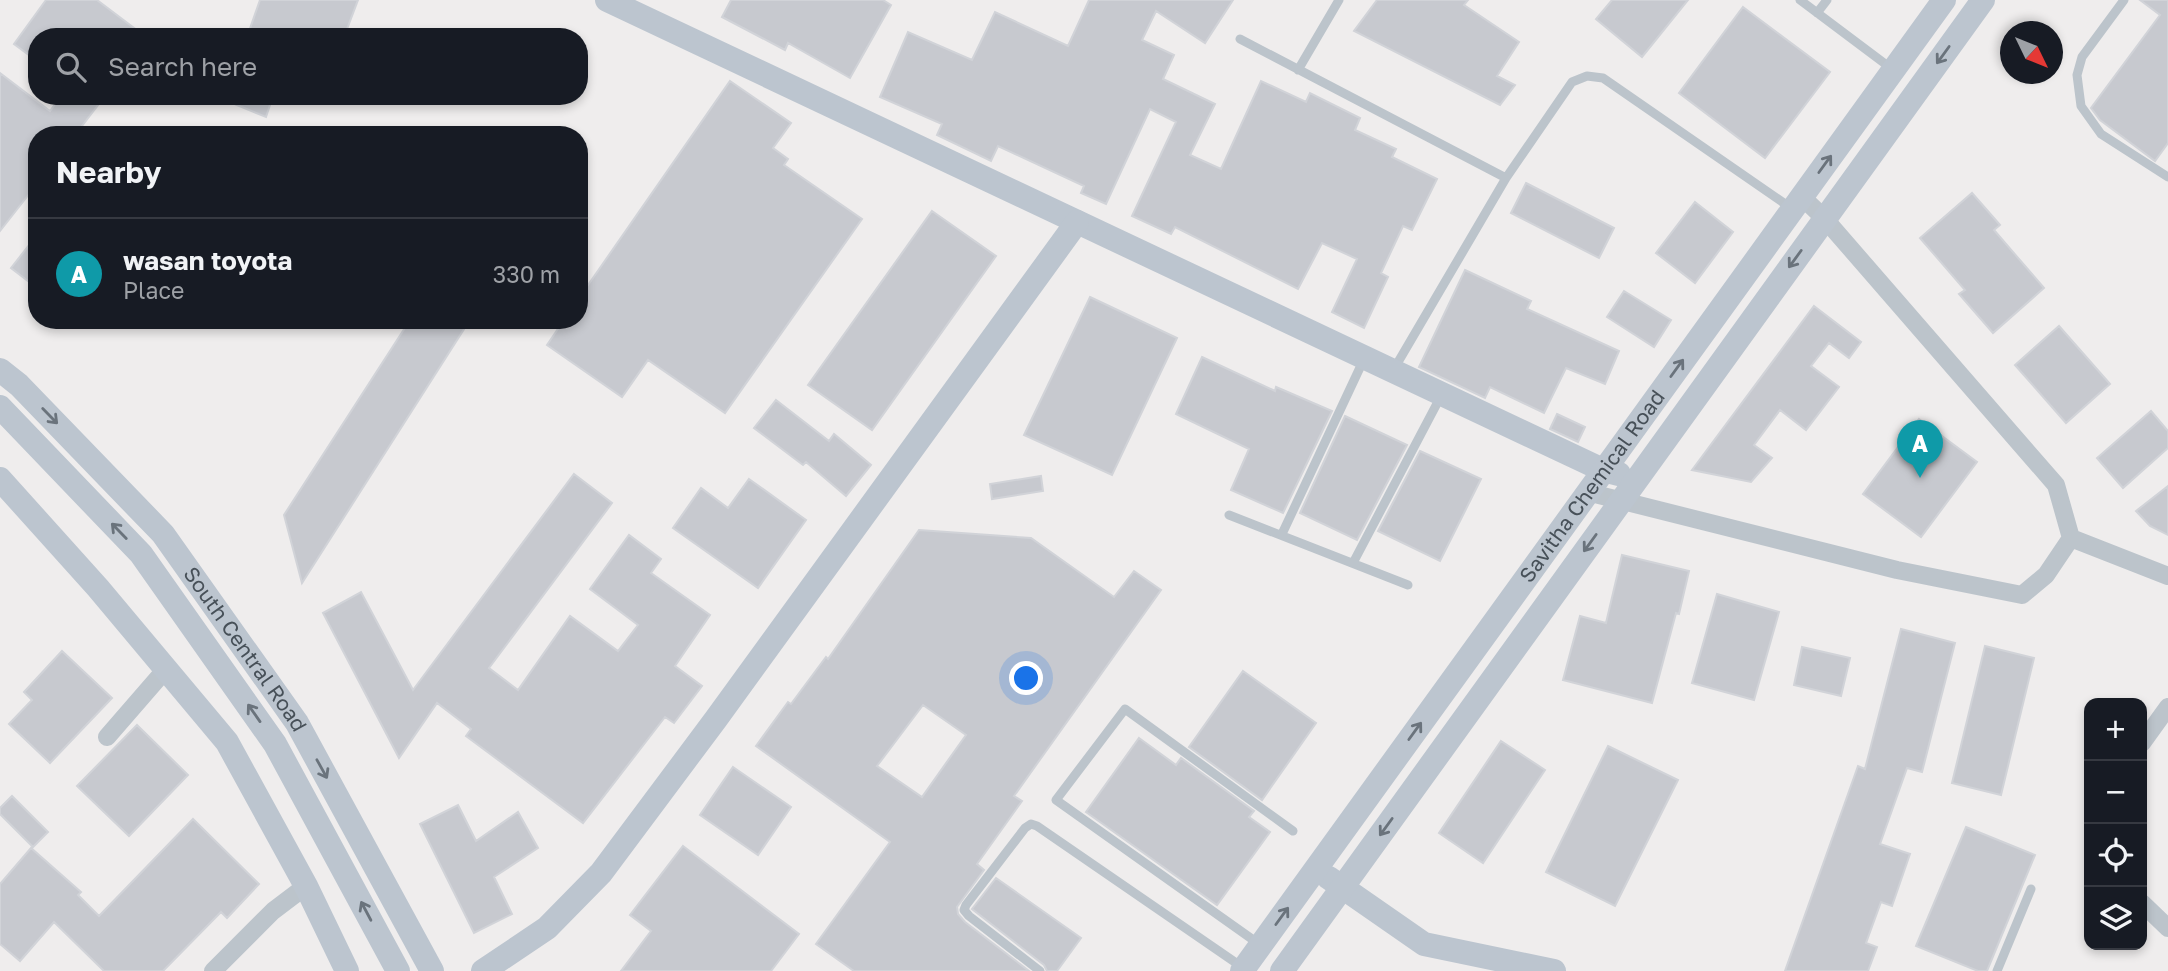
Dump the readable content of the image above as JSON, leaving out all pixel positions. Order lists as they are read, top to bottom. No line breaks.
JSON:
{"streets":{"main road":["Savitha Chemical Road","South Central Road"]},"north":"bottom right","page":{"search":"Search here","heading":"Nearby","list":[{"mark":"A","name":"wasan toyota","note":"Place","value":"330 m"}],"pins":"A","map_buttons":["+","−"]}}
